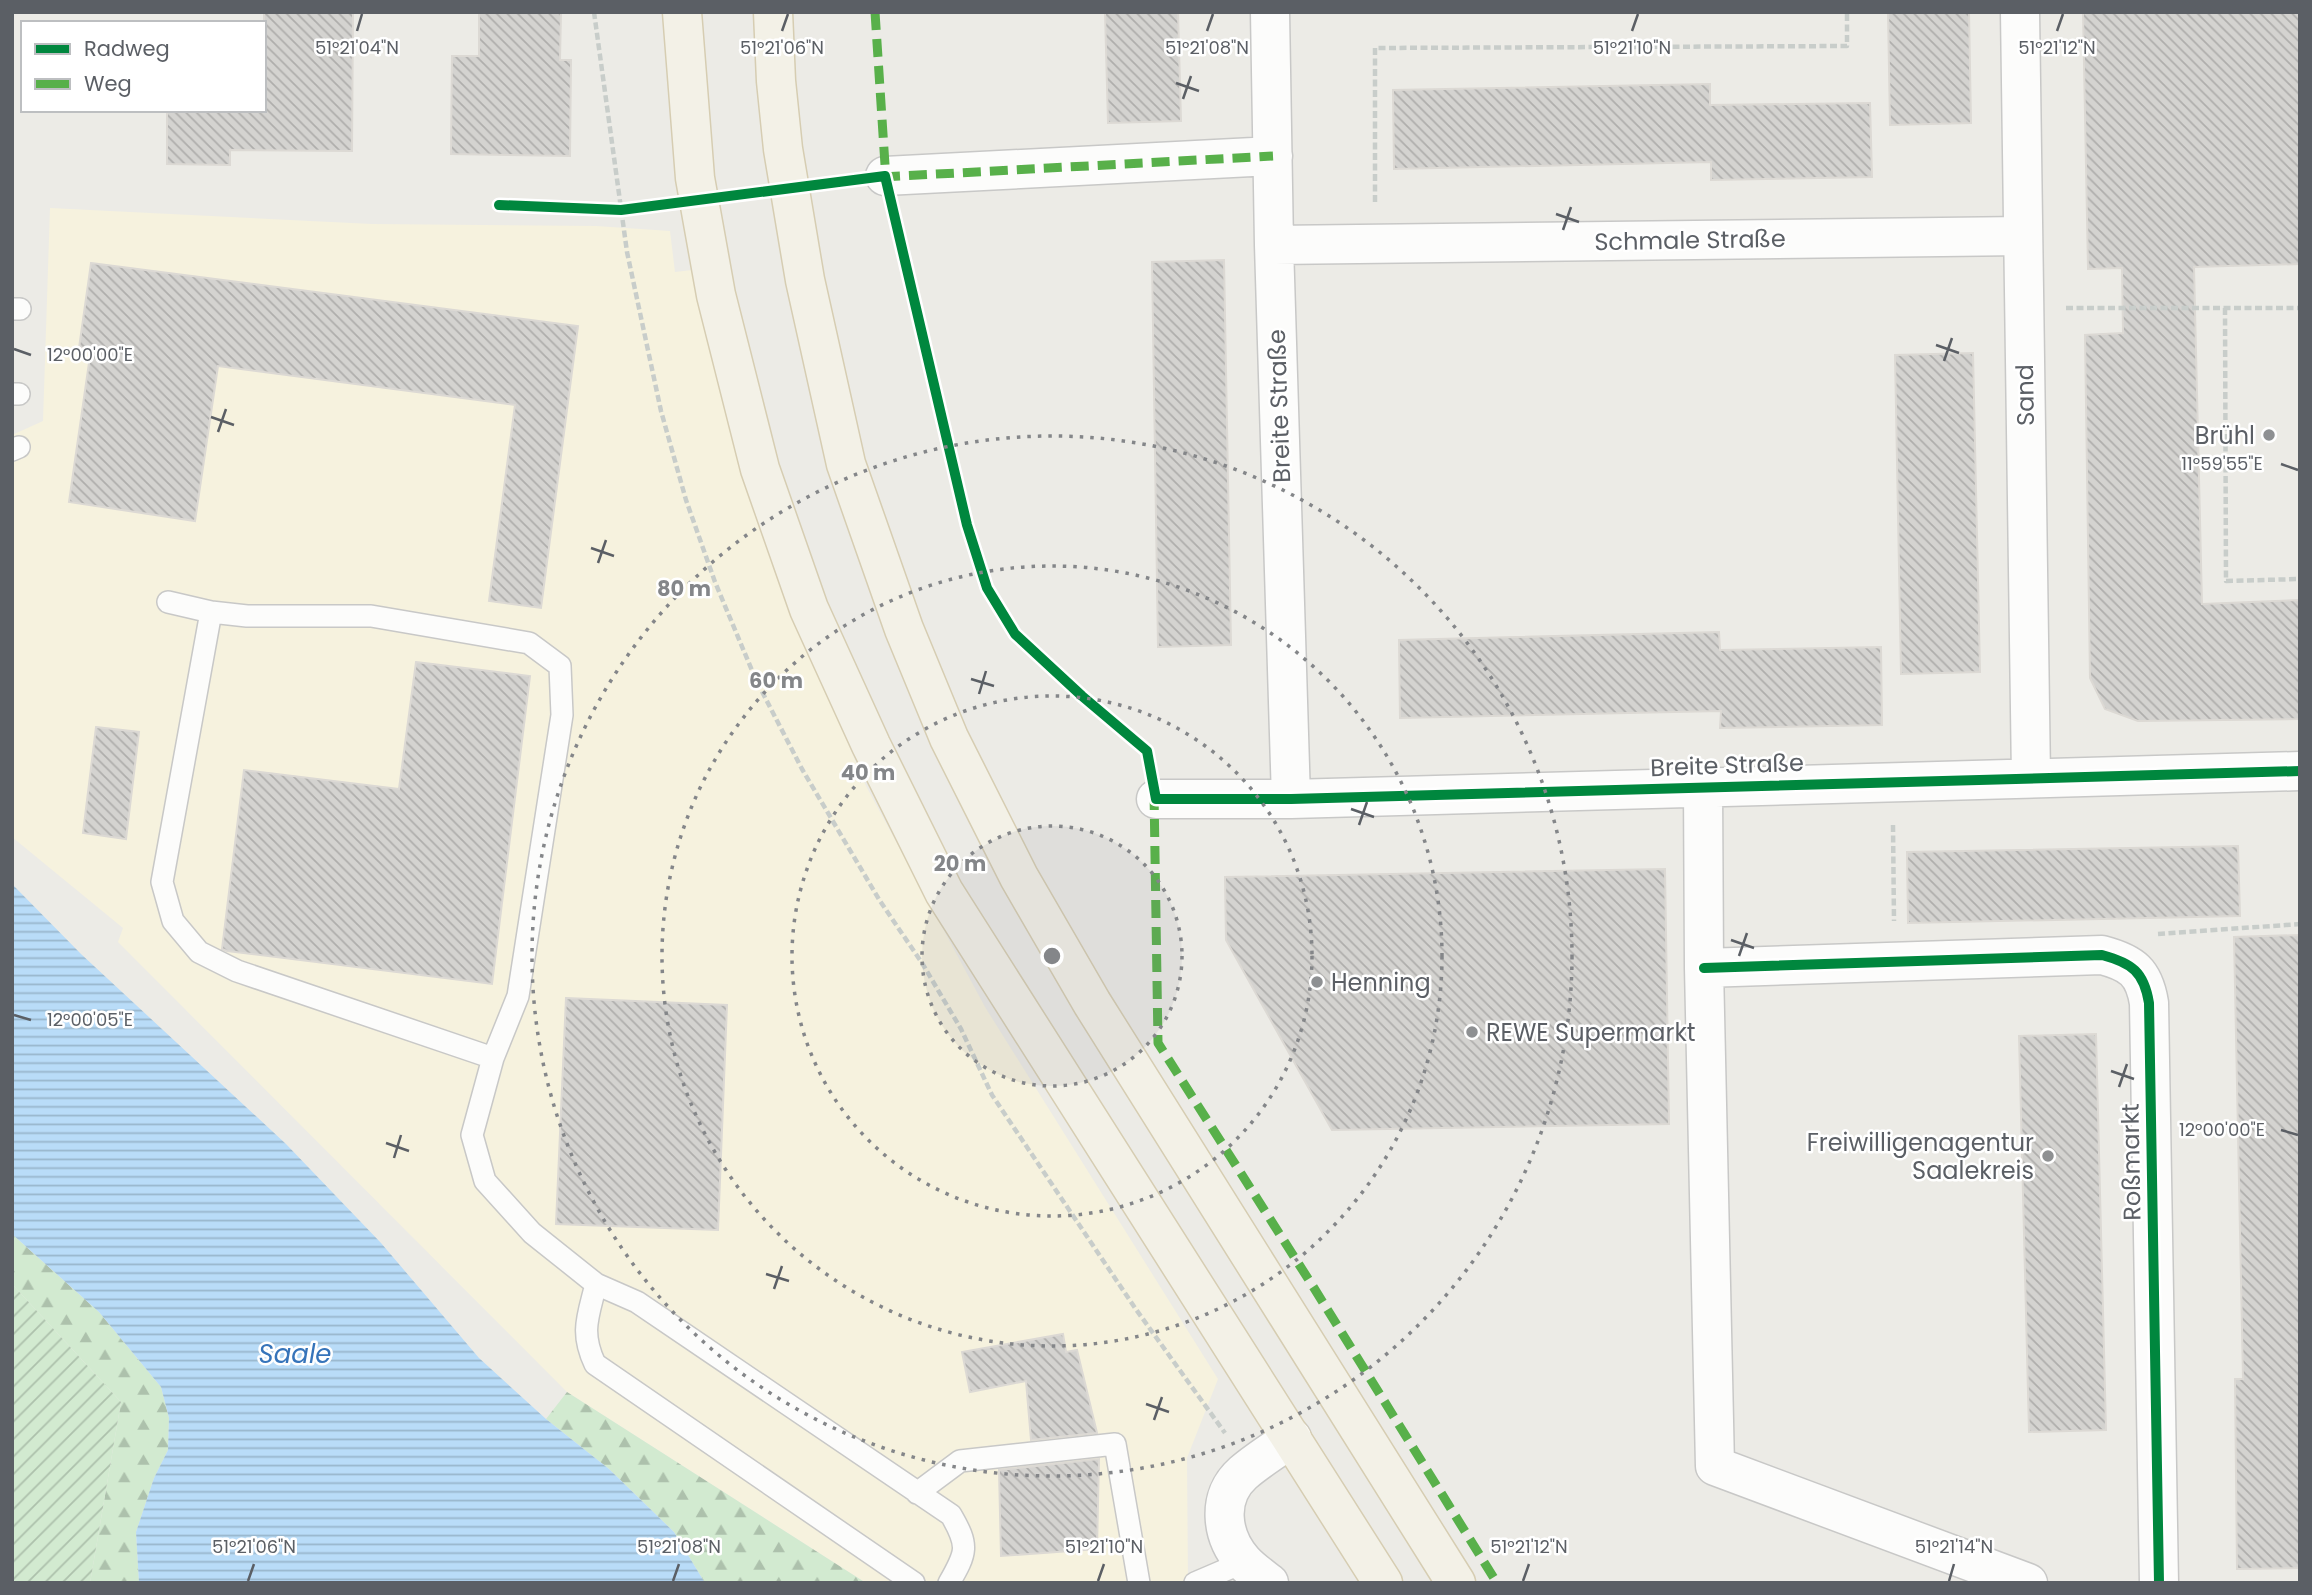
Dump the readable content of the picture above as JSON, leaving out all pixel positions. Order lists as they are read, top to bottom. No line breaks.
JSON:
{"streets":{"street":["Schmale Straße","Sand","Breite Straße","Roßmarkt"]},"crossings":[["Schmale Straße","Sand"],["Schmale Straße","Breite Straße"],["Sand","Breite Straße"]],"water":["Saale"],"places":["Brühl","Henning","REWE Supermarkt","Freiwilligenagentur Saalekreis"],"legend":["Radweg","Weg"],"coordinates":["51°21'04\"N","51°21'06\"N","51°21'08\"N","51°21'10\"N","51°21'12\"N","12°00'00\"E","11°59'55\"E","12°00'05\"E","51°21'14\"N"],"rings":["80 m","60 m","40 m","20 m"]}
